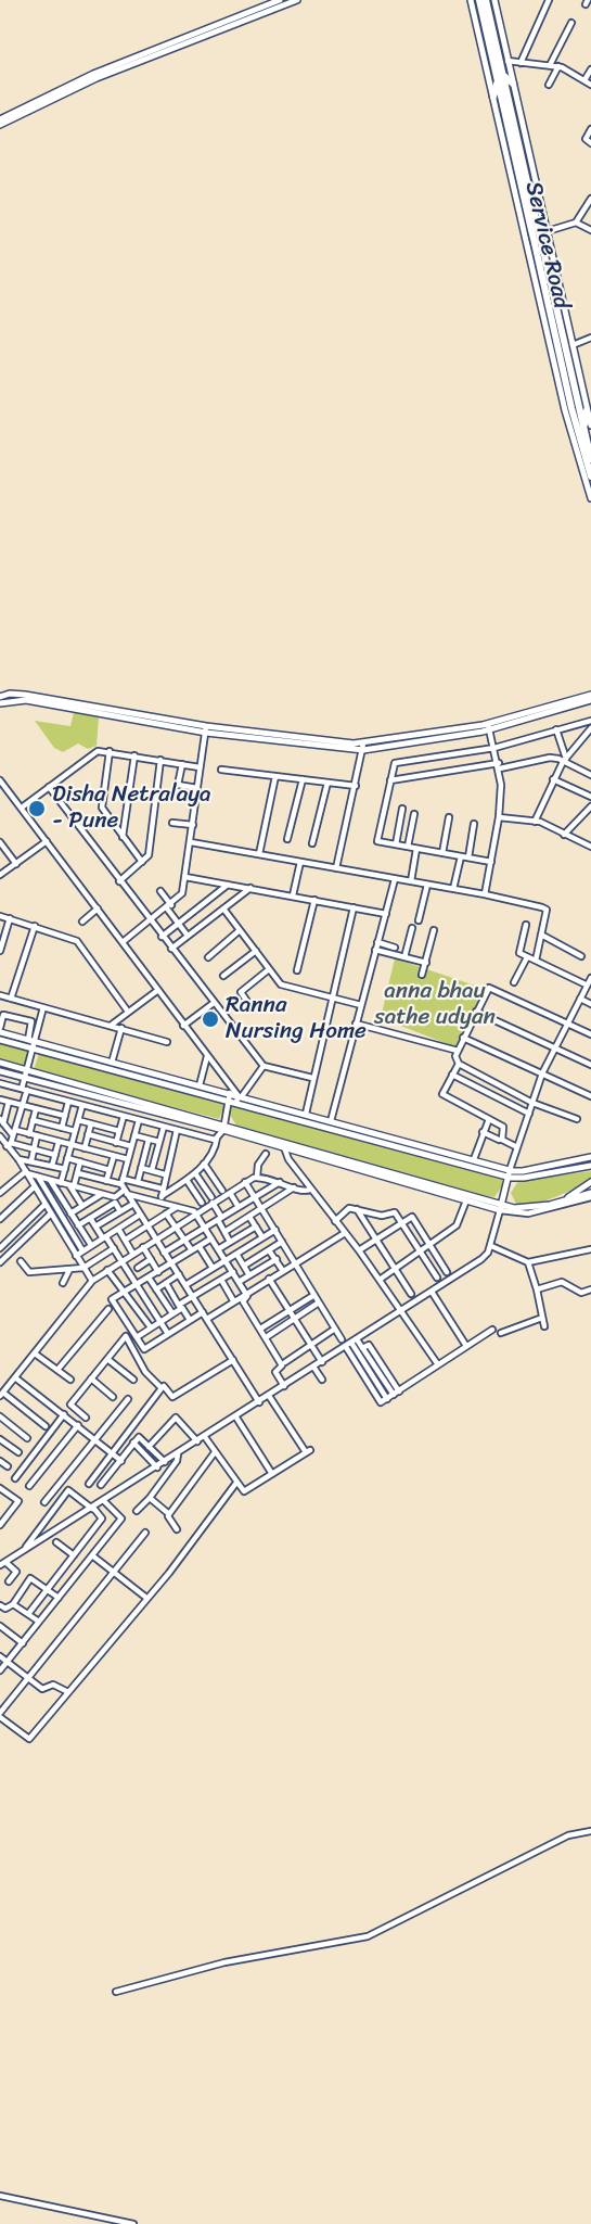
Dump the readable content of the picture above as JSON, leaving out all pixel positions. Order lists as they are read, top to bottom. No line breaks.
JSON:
{"streets":{"main road":["Service Road"]},"parks":["anna bhau sathe udyan"],"places":["Disha Netralaya - Pune","Ranna Nursing Home"]}
